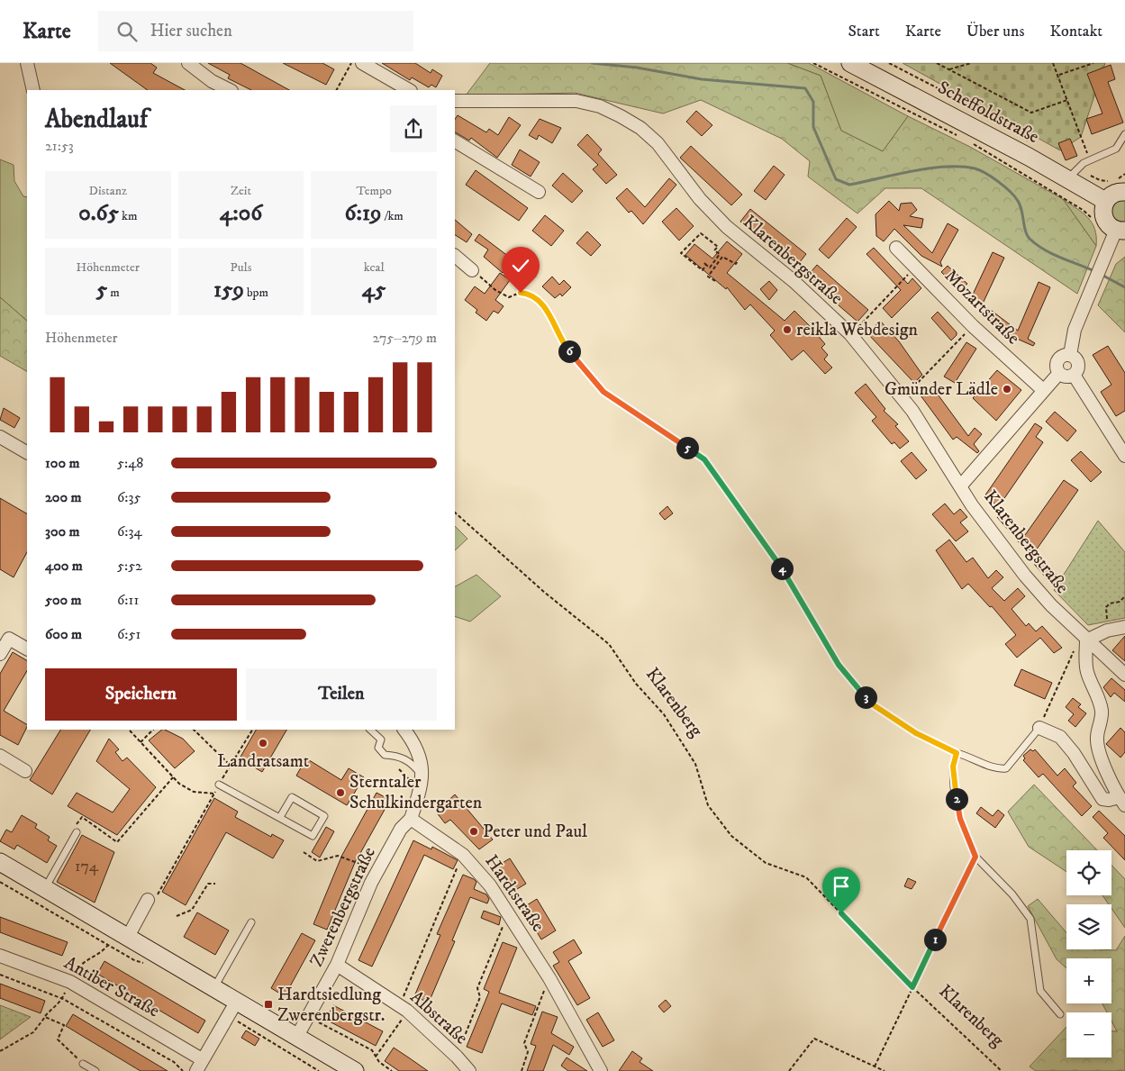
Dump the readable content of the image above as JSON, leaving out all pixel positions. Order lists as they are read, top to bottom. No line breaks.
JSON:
{"streets":{"street":["Scheffoldstraße","Klarenbergstraße","Mozartstraße","Hardtstraße","Zwerenbergstraße","Antiber Straße","Albstraße"],"path":["Klarenberg"]},"crossings":[["Hardtstraße","Zwerenbergstraße"],["Zwerenbergstraße","Albstraße"]],"places":{"other":["reikla Webdesign","Gmünder Lädle","Landratsamt","Sterntaler Schulkindergarten","Peter und Paul"],"transit":["Hardtsiedlung Zwerenbergstr."]},"house_numbers":["174"],"page":{"header":"Karte","search":"Hier suchen","nav":["Start","Karte","Über uns","Kontakt"],"heading":["Abendlauf","21:53"],"stats":[["Distanz","0.65 km"],["Zeit","4:06"],["Tempo","6:19 /km"],["Höhenmeter","5 m"],["Puls","159 bpm"],["kcal","45"]],"chart":["Höhenmeter","275–279 m"],"pins":["6","5","4","3","2","1"],"list":[{"name":"100 m","note":"5:48"},{"name":"200 m","note":"6:35"},{"name":"300 m","note":"6:34"},{"name":"400 m","note":"5:52"},{"name":"500 m","note":"6:11"},{"name":"600 m","note":"6:51"}],"buttons":["Speichern","Teilen"],"map_buttons":["+","−"]}}
